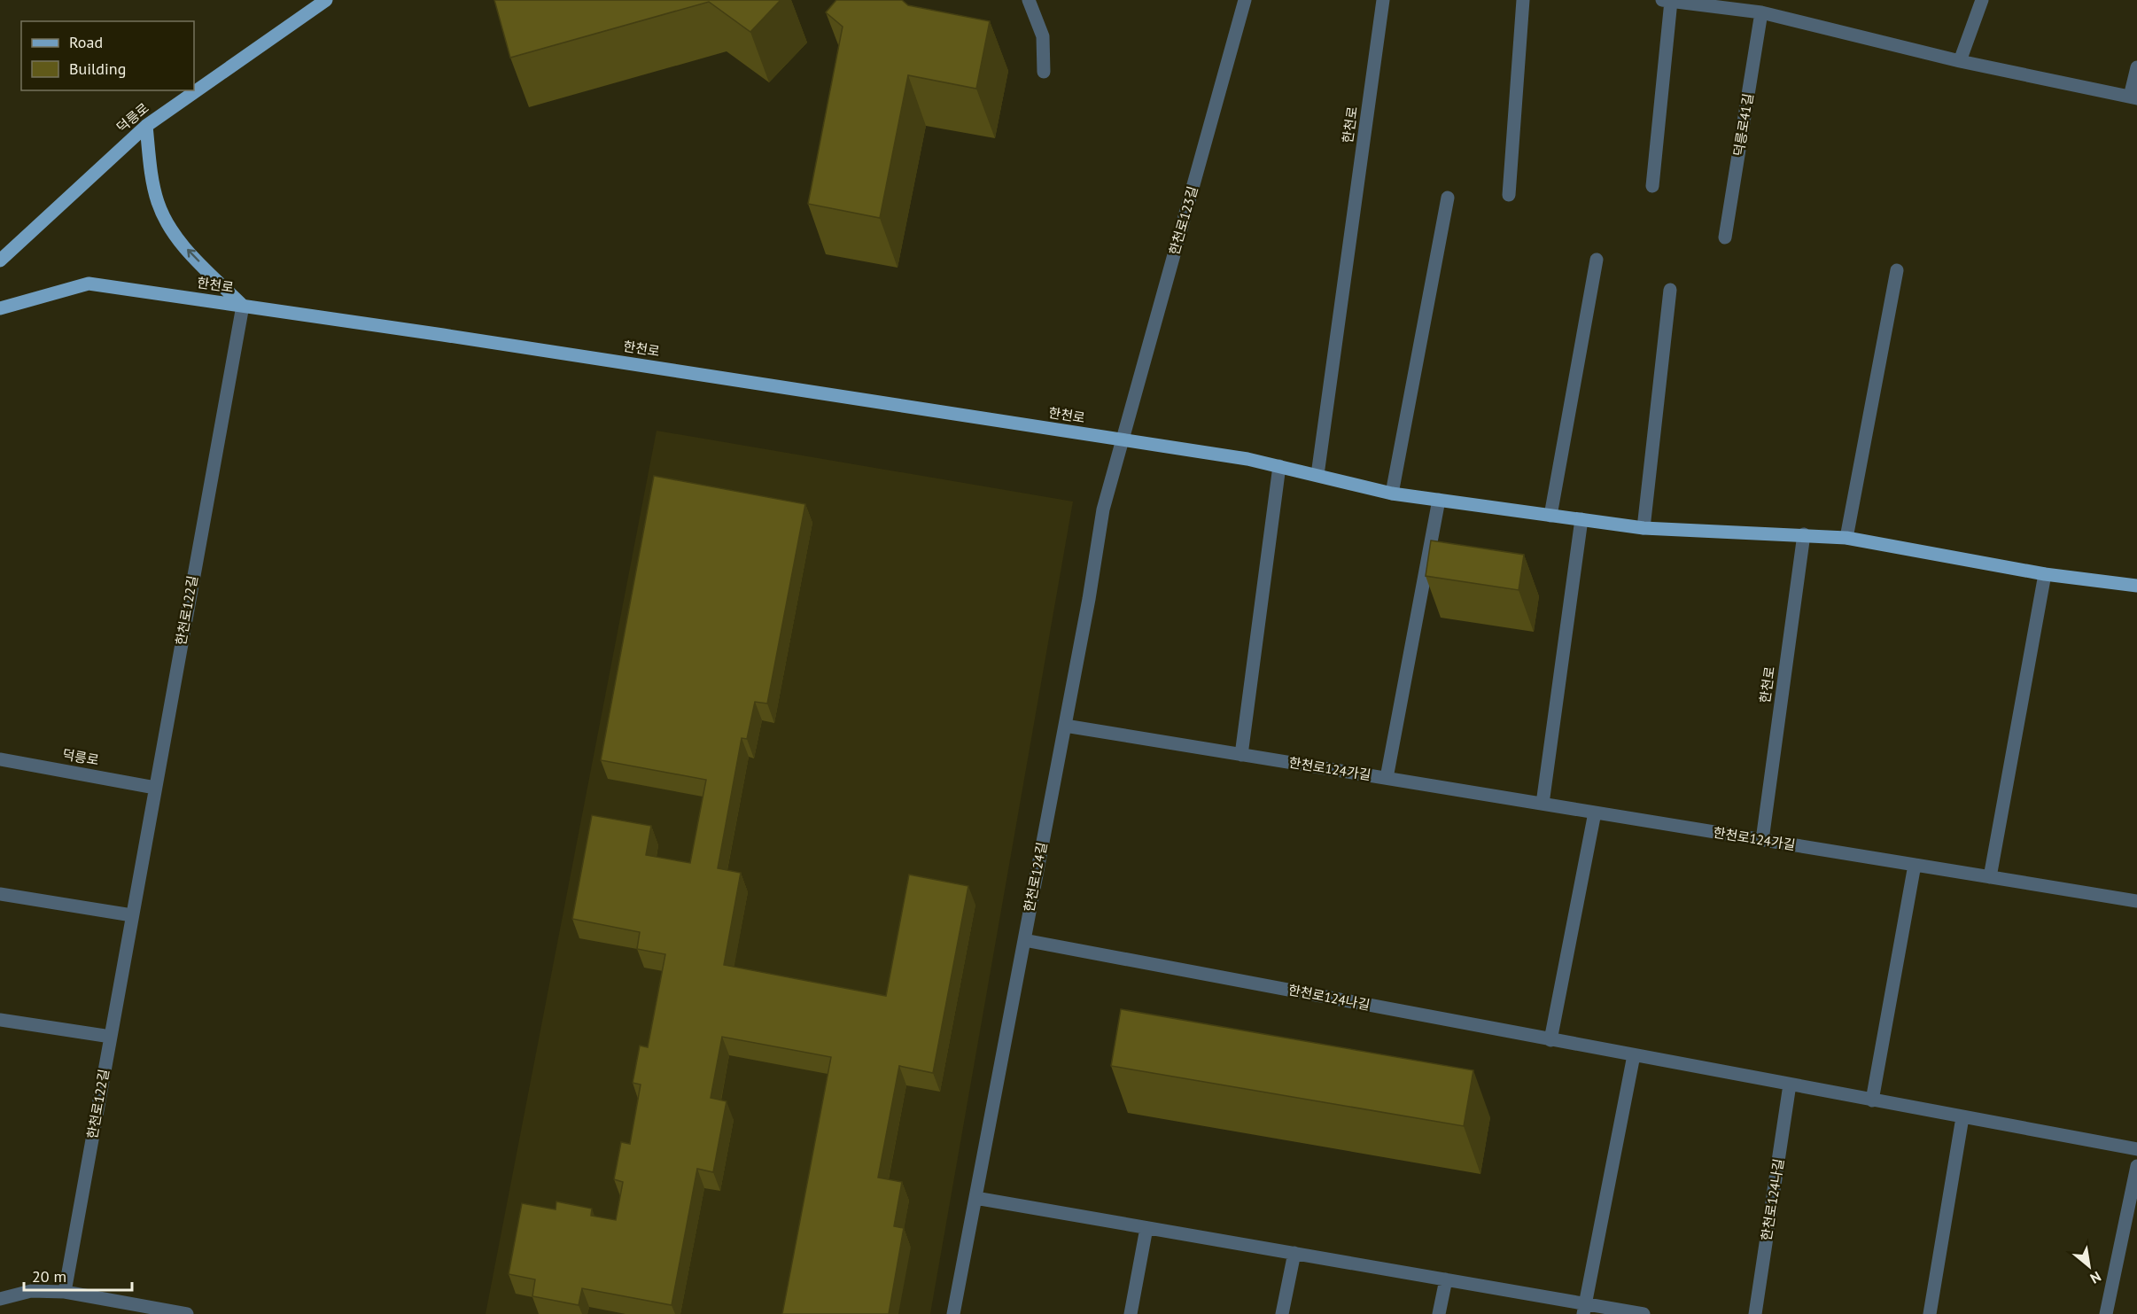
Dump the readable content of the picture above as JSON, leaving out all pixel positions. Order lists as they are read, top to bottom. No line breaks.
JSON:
{"streets":{"main road":["덕릉로","한천로"],"street":["덕릉로41길","한천로123길","한천로122길","한천로124가길","한천로124길","한천로124나길"]},"crossings":[["덕릉로","한천로122길"],["한천로","한천로123길"],["한천로","한천로122길"],["한천로","한천로124가길"],["한천로","한천로124길"],["한천로123길","한천로124길"],["한천로124가길","한천로124길"],["한천로124길","한천로124나길"]],"legend":["Road","Building"],"scale_bar":"20 m","north":"bottom right"}
